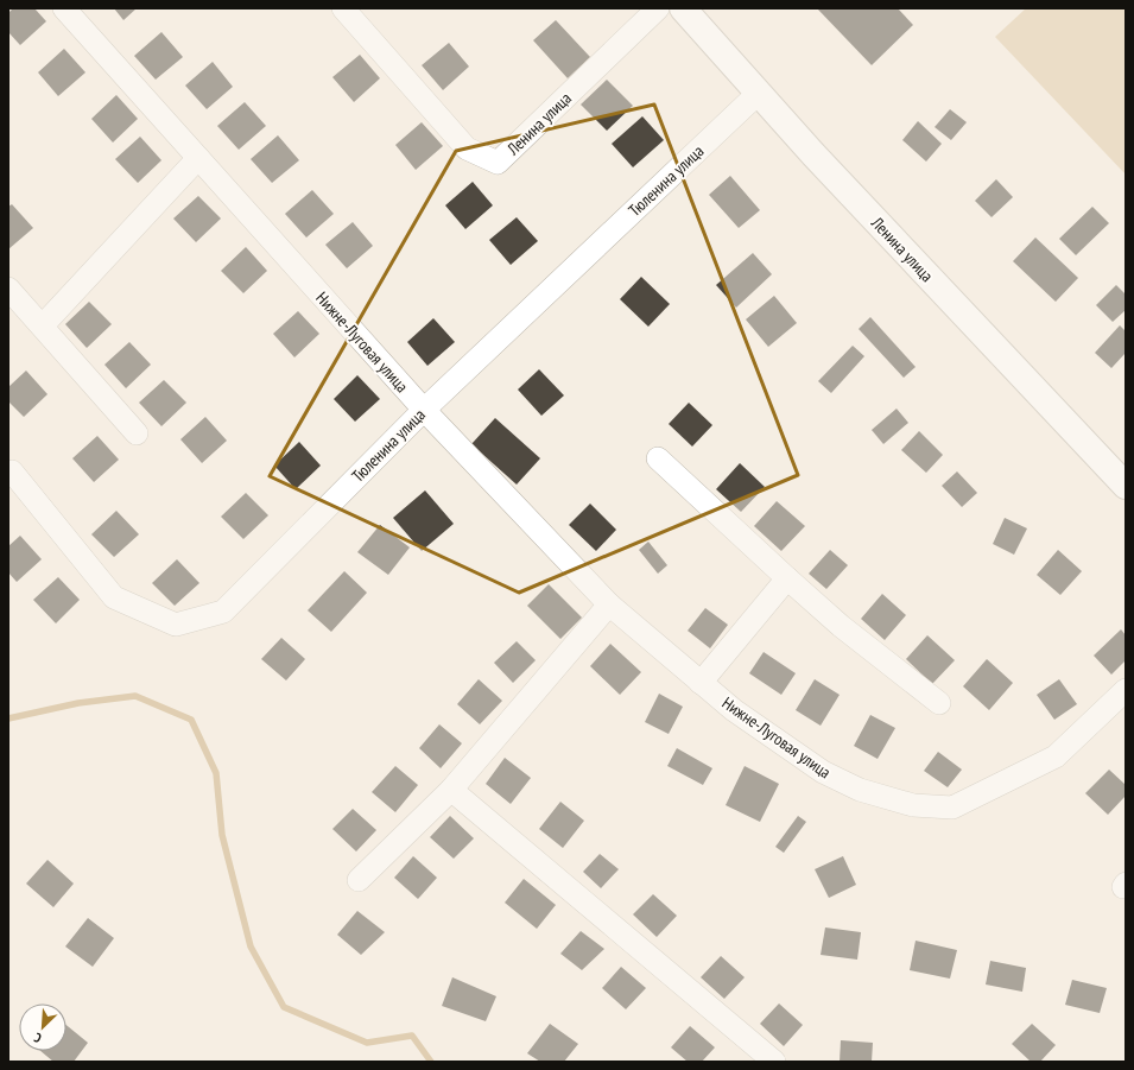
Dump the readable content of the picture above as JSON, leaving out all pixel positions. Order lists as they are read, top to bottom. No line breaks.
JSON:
{"streets":{"main road":["Ленина улица"],"street":["Тюленина улица","Нижне-Луговая улица"]},"crossings":[["Ленина улица","Тюленина улица"],["Тюленина улица","Нижне-Луговая улица"]],"north":"bottom left"}
